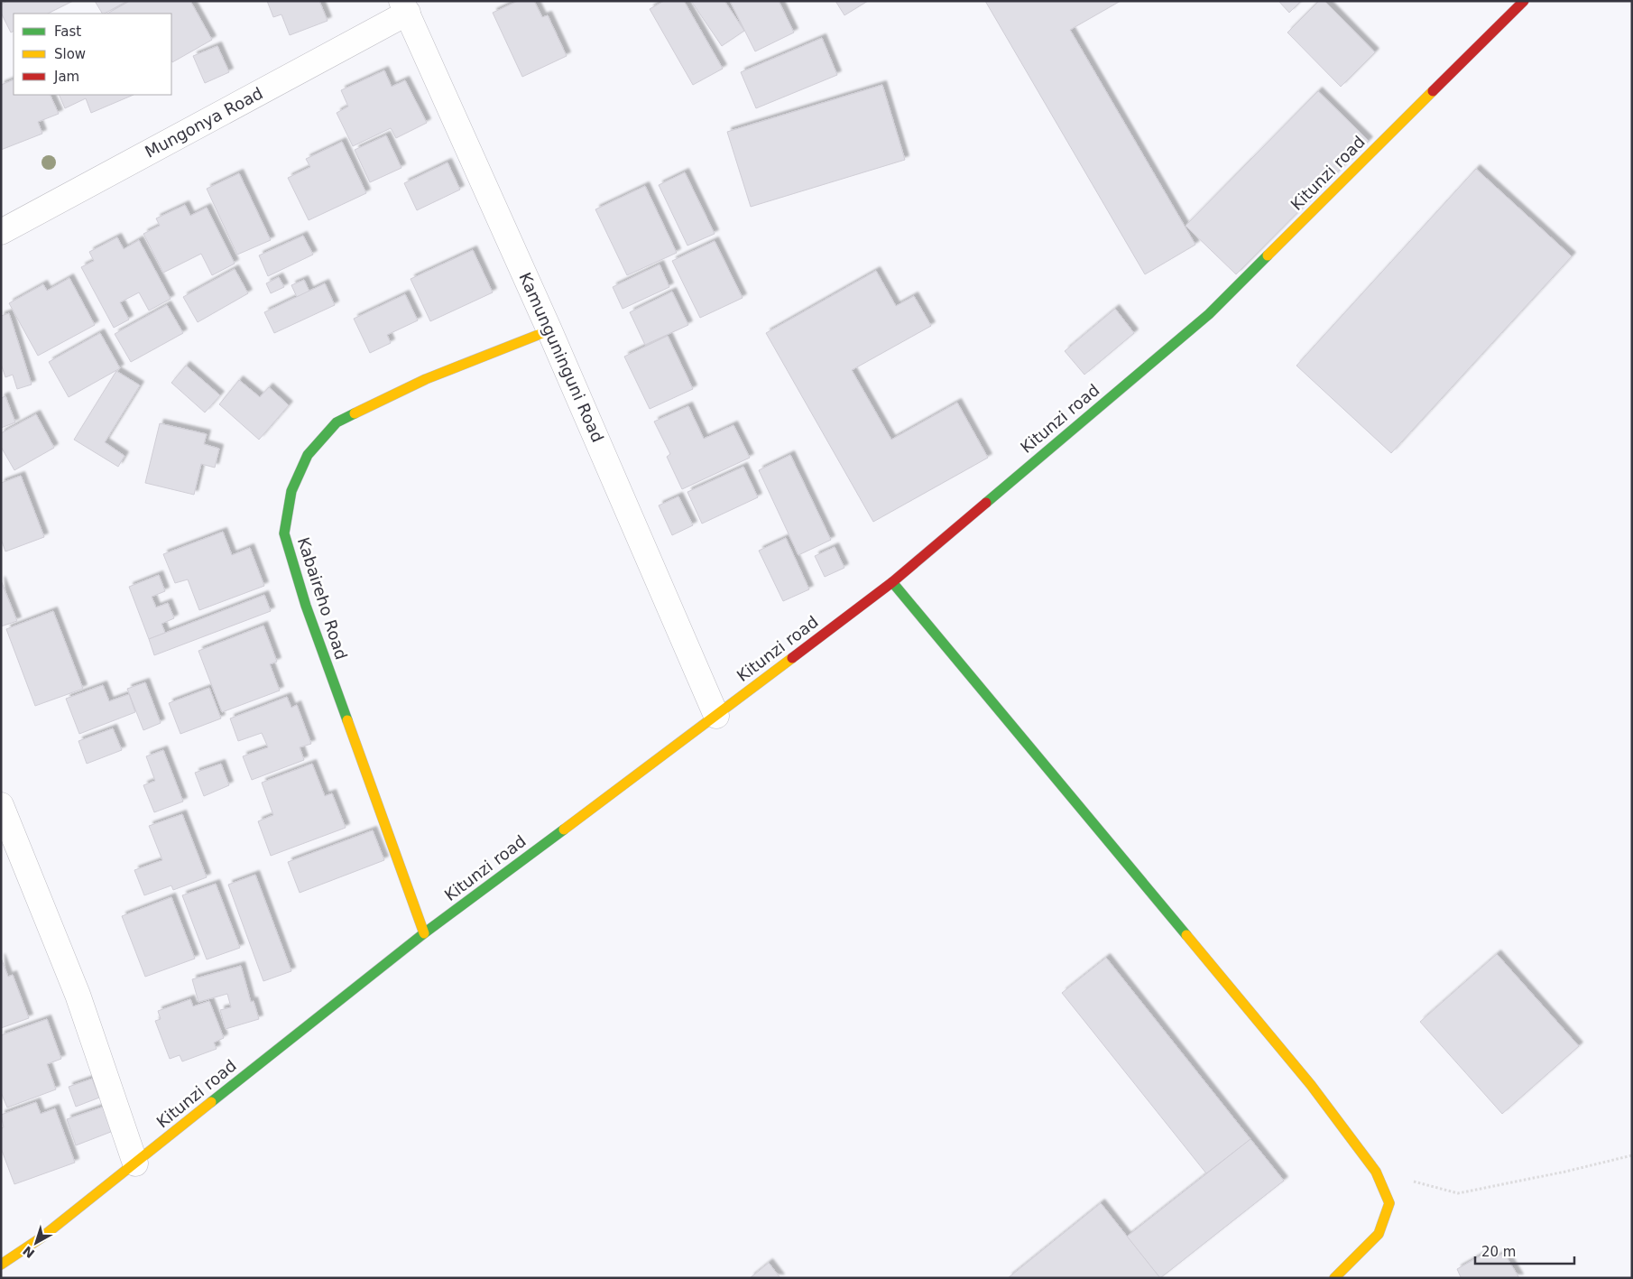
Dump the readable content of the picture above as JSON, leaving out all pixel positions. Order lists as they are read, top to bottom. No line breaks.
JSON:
{"streets":{"street":["Mungonya Road","Kitunzi road","Kamunguninguni Road","Kabaireho Road"]},"crossings":[["Mungonya Road","Kamunguninguni Road"],["Kitunzi road","Kamunguninguni Road"],["Kitunzi road","Kabaireho Road"],["Kamunguninguni Road","Kabaireho Road"]],"legend":["Fast","Slow","Jam"],"scale_bar":"20 m","north":"bottom left"}
